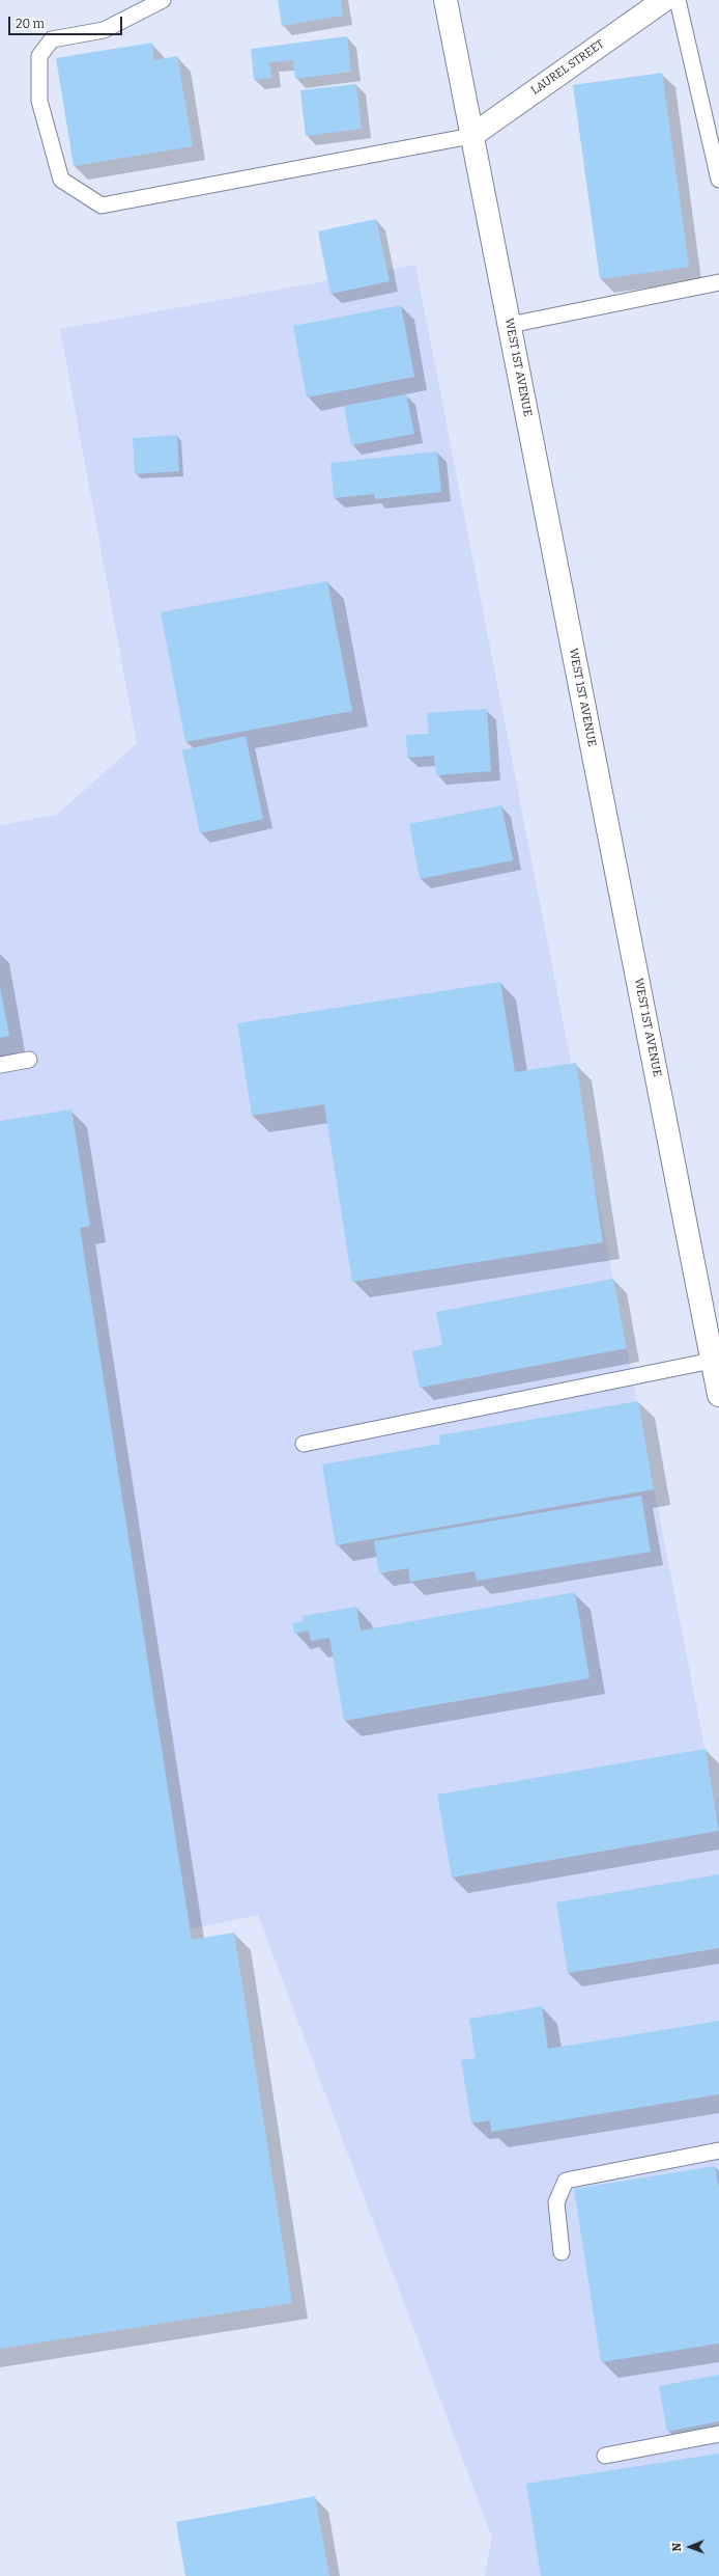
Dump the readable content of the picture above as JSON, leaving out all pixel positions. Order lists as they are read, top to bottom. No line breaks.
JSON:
{"streets":{"street":["LAUREL STREET","WEST 1ST AVENUE"]},"crossings":[["LAUREL STREET","WEST 1ST AVENUE"]],"scale_bar":"20 m","north":"left"}
